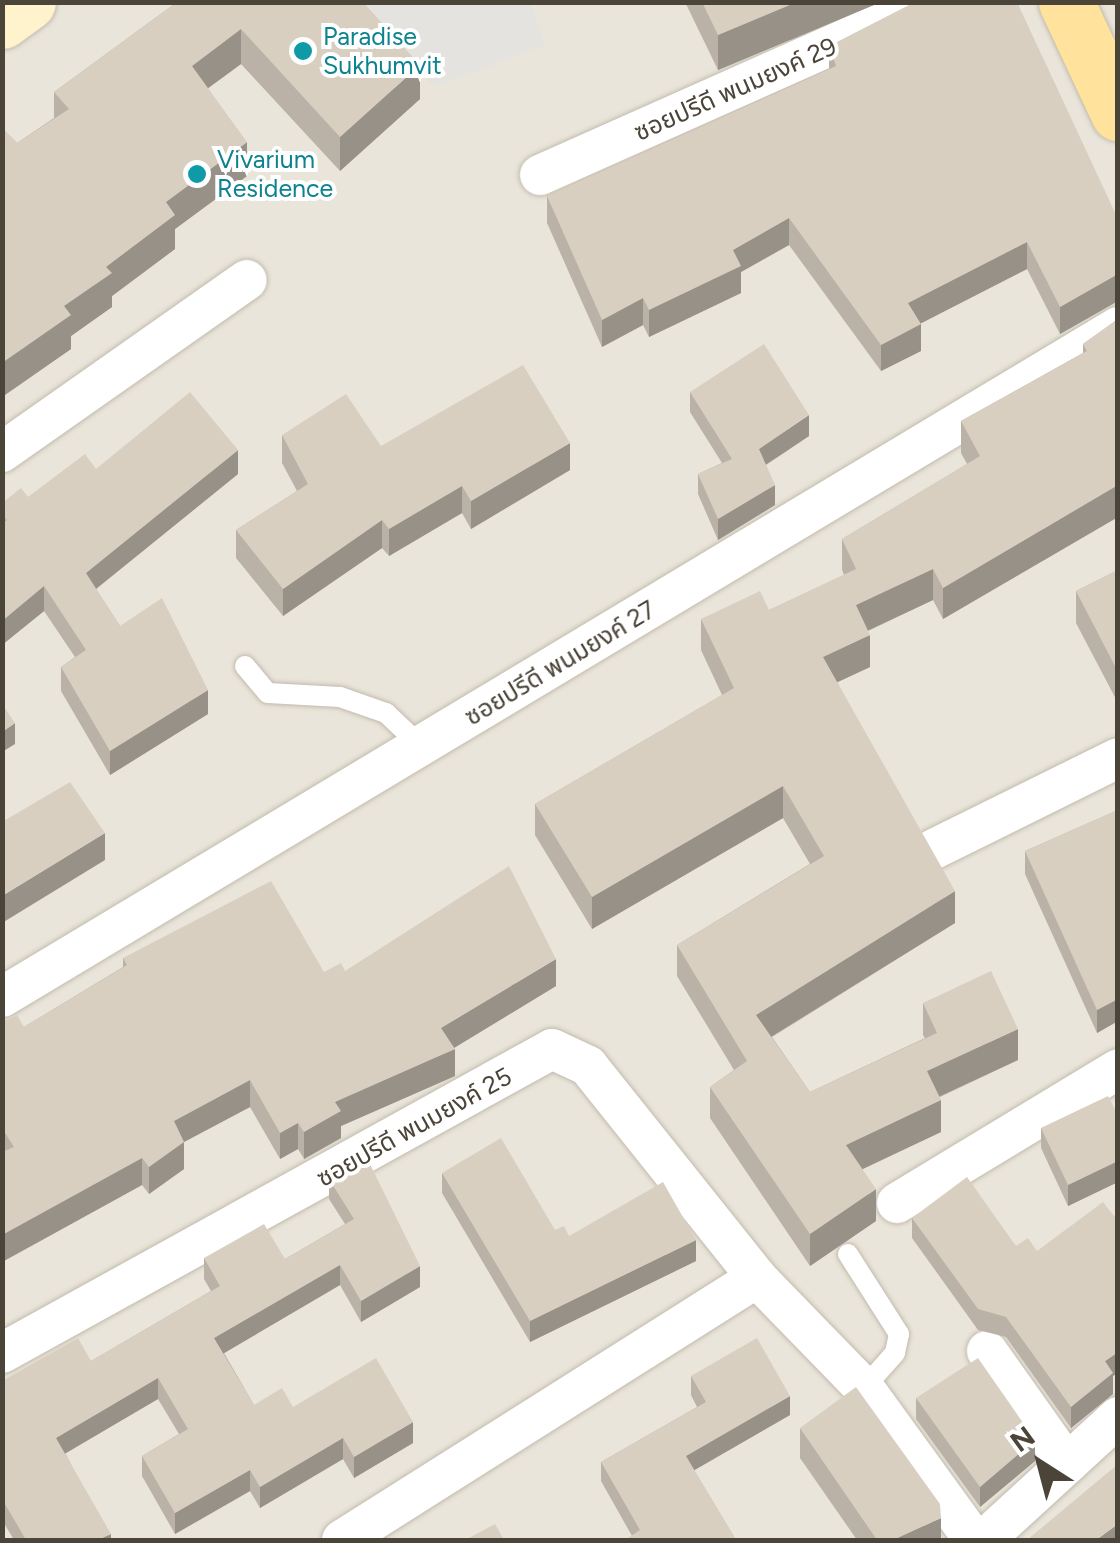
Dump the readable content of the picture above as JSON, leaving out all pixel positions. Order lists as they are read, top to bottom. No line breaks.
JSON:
{"streets":{"street":["ซอยปรีดี พนมยงค์ 29","ซอยปรีดี พนมยงค์ 27","ซอยปรีดี พนมยงค์ 25"]},"places":["Paradise Sukhumvit","Vivarium Residence"],"north":"top left"}
